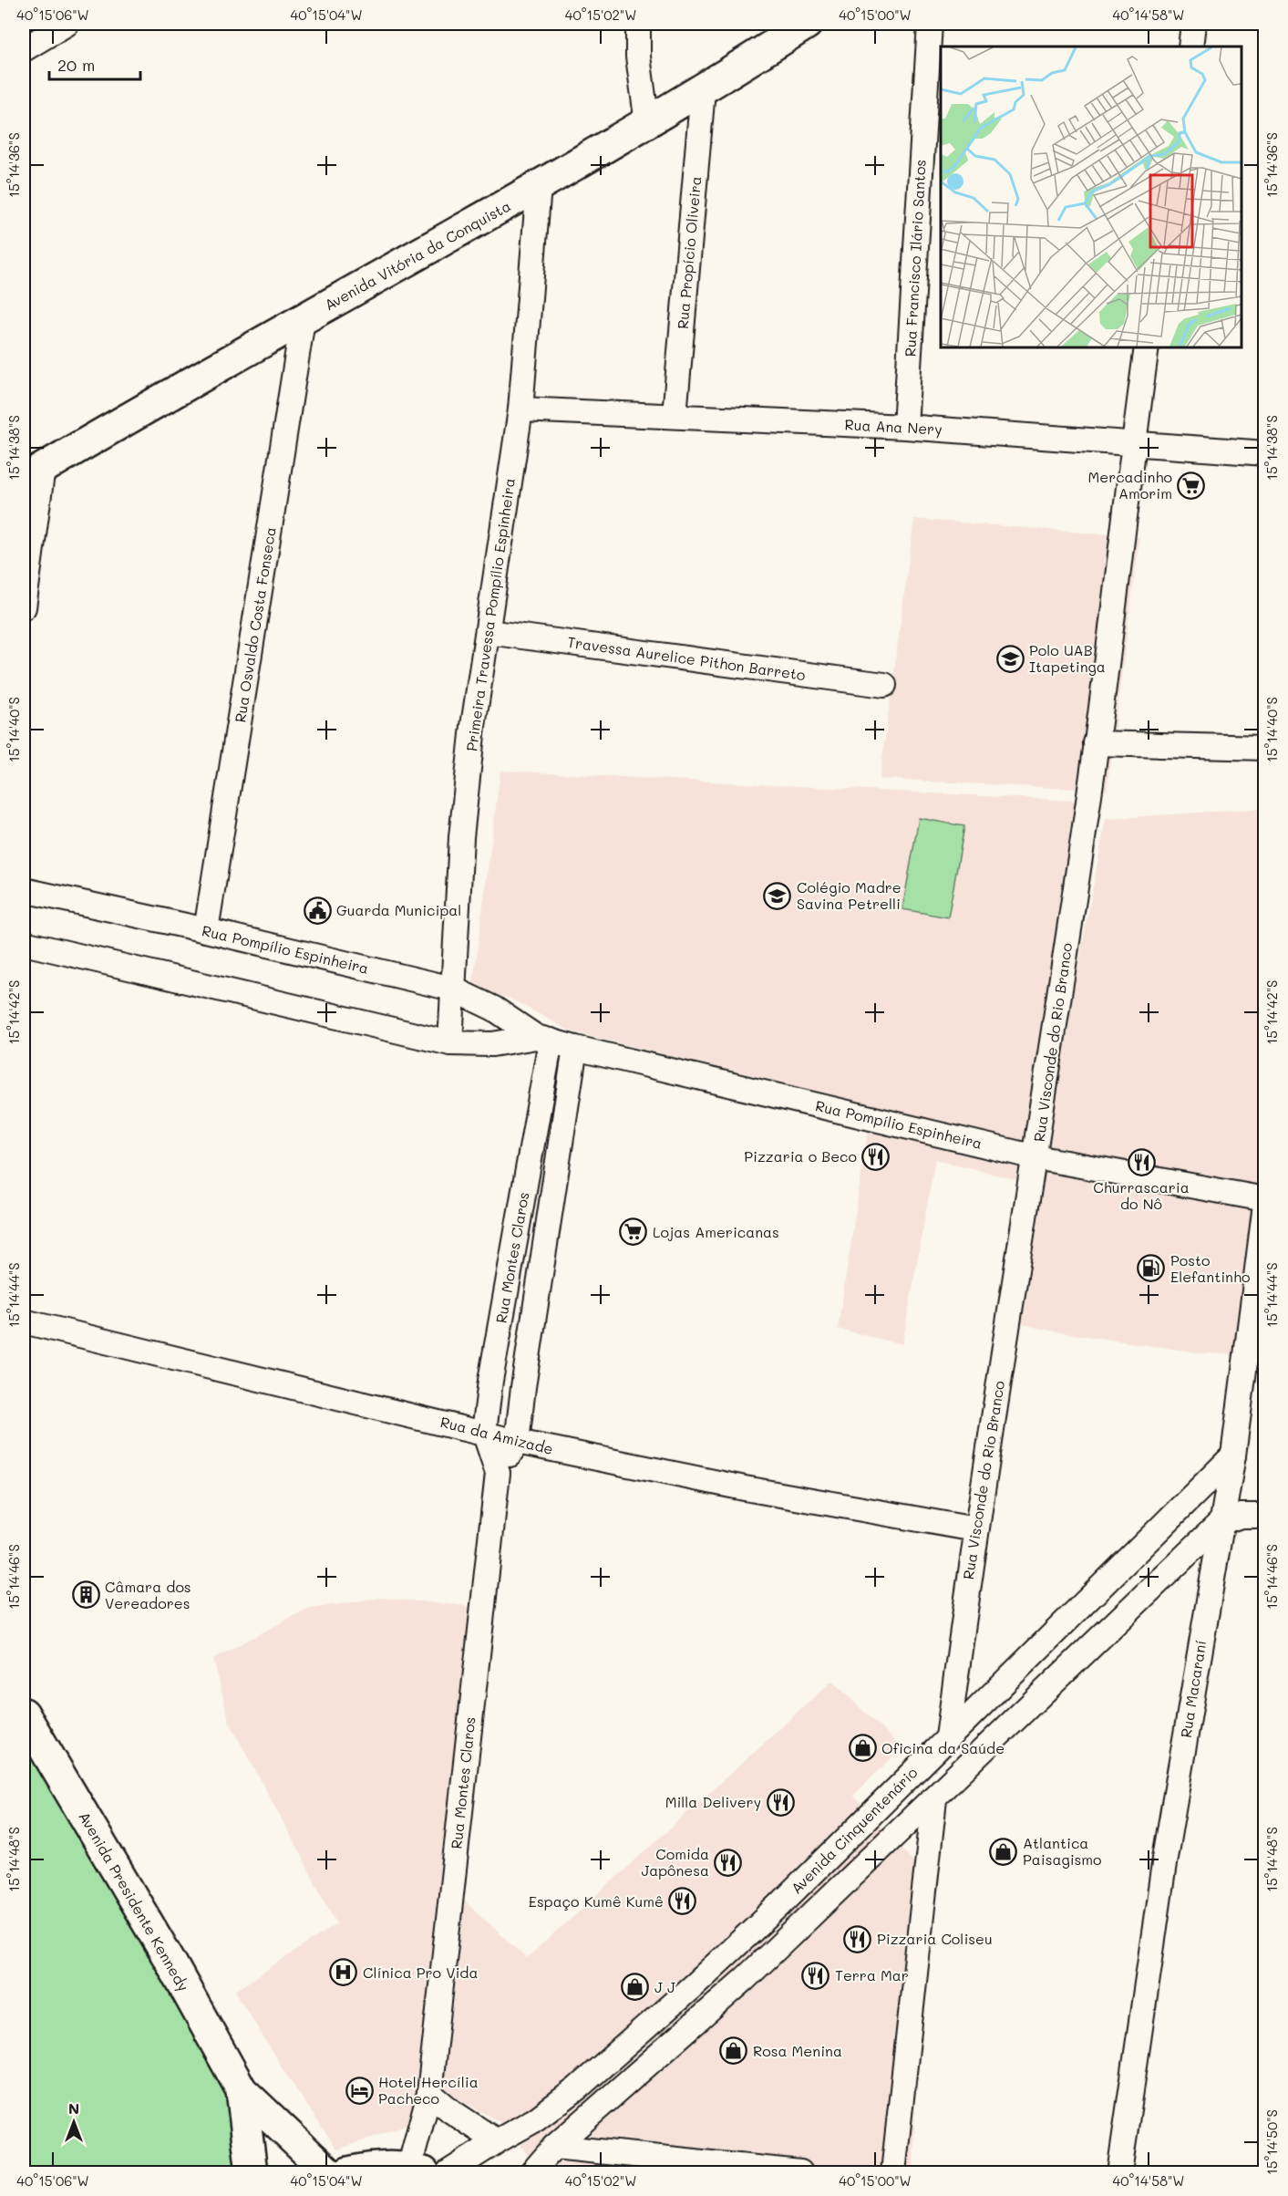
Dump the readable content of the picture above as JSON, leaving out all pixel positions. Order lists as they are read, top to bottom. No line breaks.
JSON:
{"streets":{"main road":["Avenida Vitória da Conquista","Avenida Presidente Kennedy"],"street":["Rua Propício Oliveira","Rua Francisco Ilário Santos","Rua Ana Nery","Primeira Travessa Pompílio Espinheira","Rua Osvaldo Costa Fonseca","Travessa Aurelice Pithon Barreto","Rua Pompílio Espinheira","Rua Visconde do Rio Branco","Rua Montes Claros","Rua da Amizade","Rua Macaraní","Avenida Cinquentenário"]},"crossings":[["Rua Propício Oliveira","Avenida Vitória da Conquista"],["Rua Propício Oliveira","Rua Ana Nery"],["Avenida Vitória da Conquista","Primeira Travessa Pompílio Espinheira"],["Avenida Vitória da Conquista","Rua Osvaldo Costa Fonseca"],["Rua Francisco Ilário Santos","Rua Ana Nery"],["Rua Ana Nery","Primeira Travessa Pompílio Espinheira"],["Rua Ana Nery","Rua Visconde do Rio Branco"],["Primeira Travessa Pompílio Espinheira","Travessa Aurelice Pithon Barreto"],["Primeira Travessa Pompílio Espinheira","Rua Pompílio Espinheira"],["Rua Osvaldo Costa Fonseca","Rua Pompílio Espinheira"],["Rua Pompílio Espinheira","Rua Visconde do Rio Branco"],["Rua Pompílio Espinheira","Rua Montes Claros"],["Rua Visconde do Rio Branco","Rua da Amizade"],["Rua Visconde do Rio Branco","Avenida Cinquentenário"],["Rua Montes Claros","Rua da Amizade"],["Rua Macaraní","Avenida Cinquentenário"]],"places":{"supermarket":["Mercadinho Amorim","Lojas Americanas"],"school or university":["Polo UAB Itapetinga","Colégio Madre Savina Petrelli"],"public building":["Guarda Municipal"],"restaurant":["Pizzaria o Beco","Churrascaria do Nô","Milla Delivery","Comida Japônesa","Espaço Kumê Kumê","Pizzaria Coliseu","Terra Mar"],"fuel station":["Posto Elefantinho"],"building":["Câmara dos Vereadores"],"shop":["Oficina da Saúde","Atlantica Paisagismo","J J","Rosa Menina"],"hospital":["Clínica Pro Vida"],"hotel":["Hotel Hercília Pacheco"]},"scale_bar":"20 m","north":"top","coordinates":["40°15'06\"W","40°15'04\"W","40°15'02\"W","40°15'00\"W","40°14'58\"W","15°14'36\"S","15°14'38\"S","15°14'40\"S","15°14'42\"S","15°14'44\"S","15°14'46\"S","15°14'48\"S","15°14'50\"S"]}
